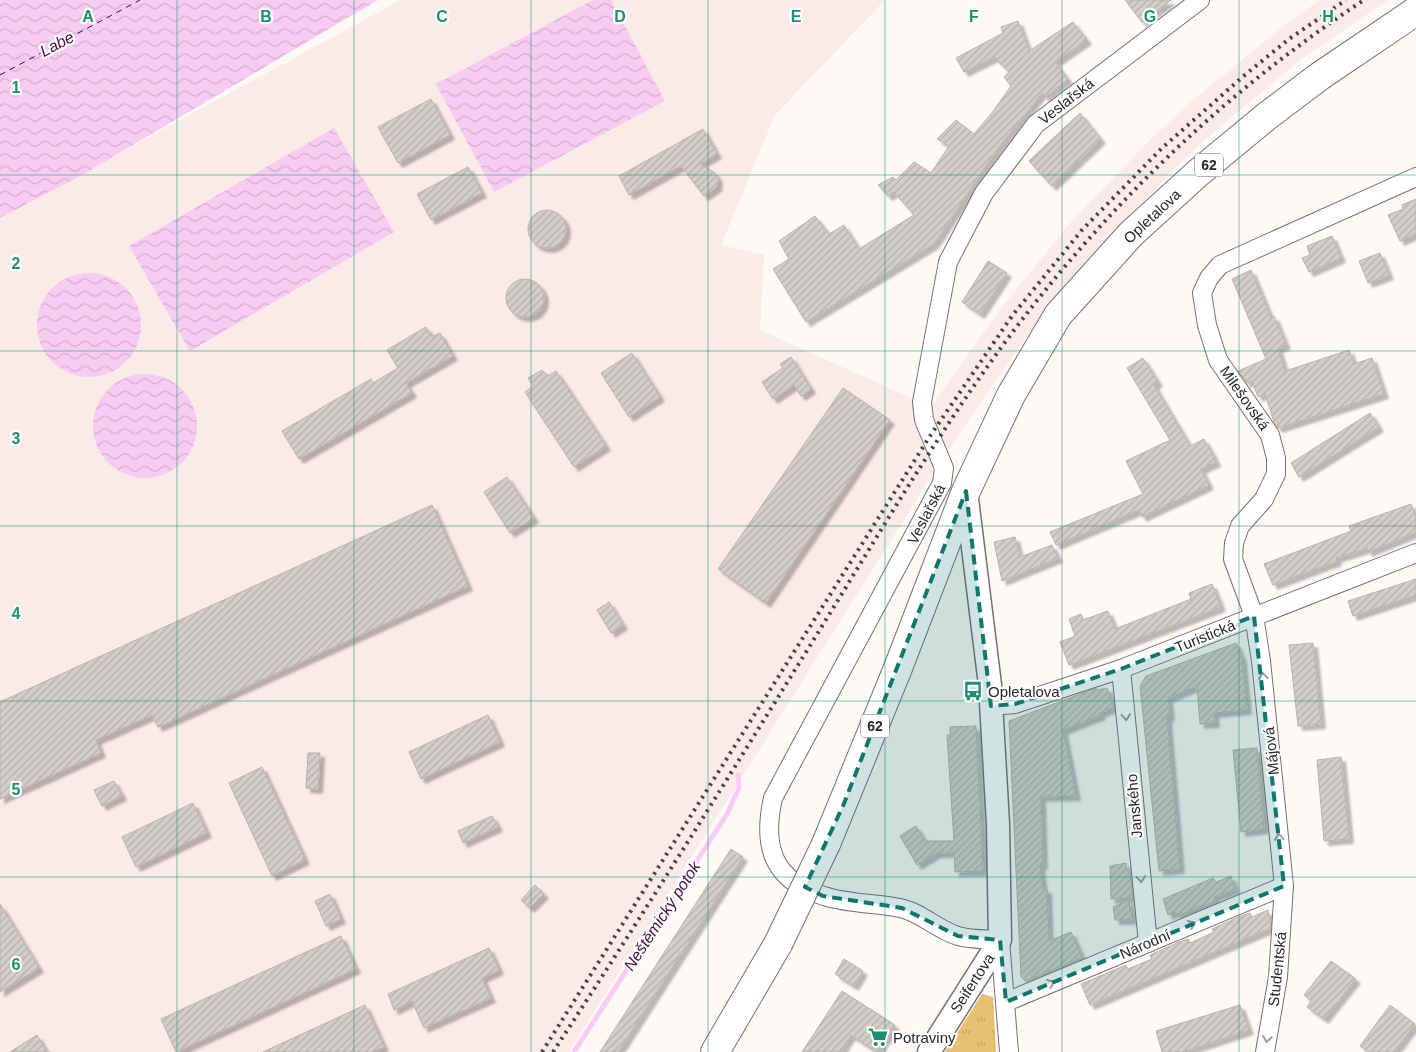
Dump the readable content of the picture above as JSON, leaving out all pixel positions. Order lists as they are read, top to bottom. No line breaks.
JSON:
{"streets":{"main road":["62","Opletalova"],"street":["Veslařská","Milešovská","Turistická","Májová","Janského","Národní","Studentská","Seifertova"]},"crossings":[["Veslařská","Seifertova"],["Milešovská","Turistická"],["Milešovská","Májová"],["Turistická","Májová"],["Turistická","Janského"],["Májová","Národní"],["Májová","Studentská"],["Janského","Národní"],["Národní","Studentská"]],"one_way":["Májová","Národní","Studentská"],"water":["Labe","Neštěmický potok"],"places":{"bus stop":["Opletalova"],"supermarket":["Potraviny"]},"grid":{"columns":["A","B","C","D","E","F","G","H"],"rows":["1","2","3","4","5","6"]}}
